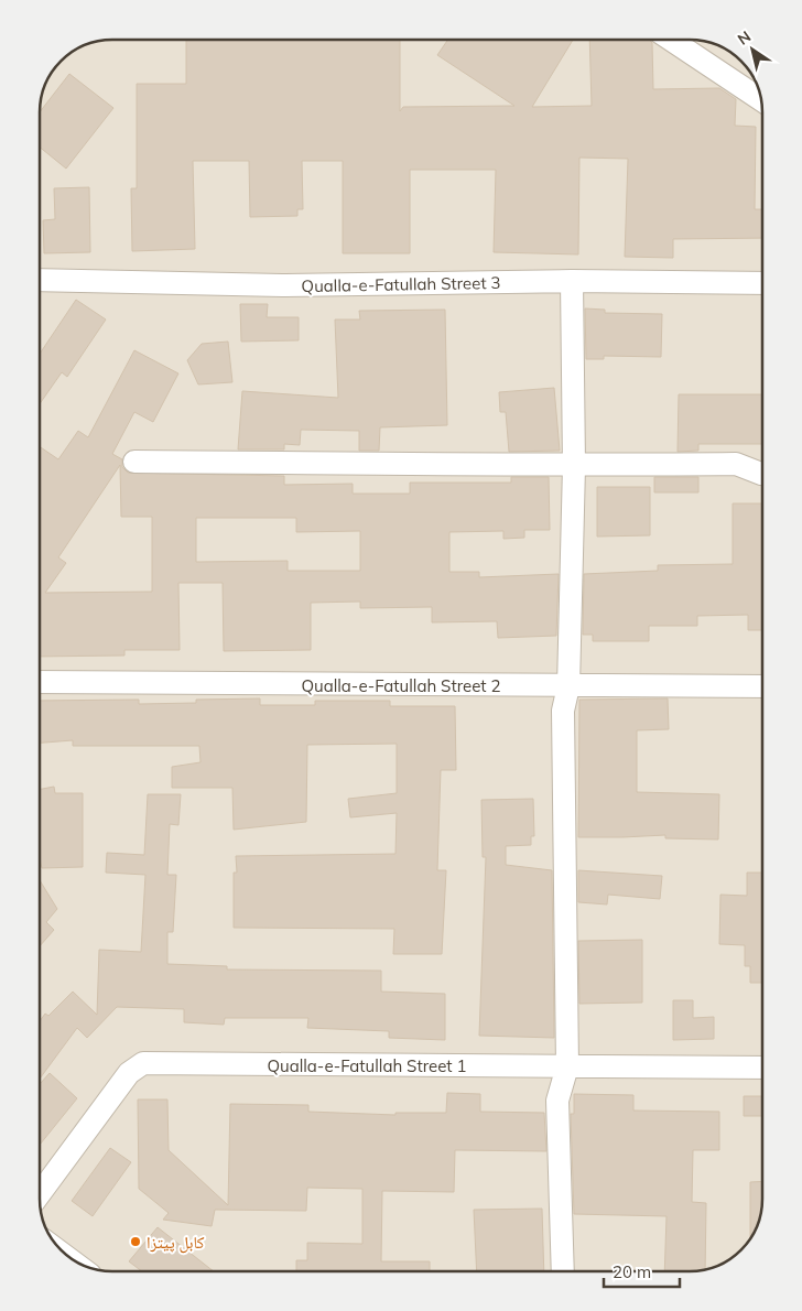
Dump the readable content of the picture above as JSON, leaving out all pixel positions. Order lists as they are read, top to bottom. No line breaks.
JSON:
{"streets":{"street":["Qualla-e-Fatullah Street 3","Qualla-e-Fatullah Street 2","Qualla-e-Fatullah Street 1"]},"places":["کابل پیتزا"],"scale_bar":"20 m","north":"top left"}
